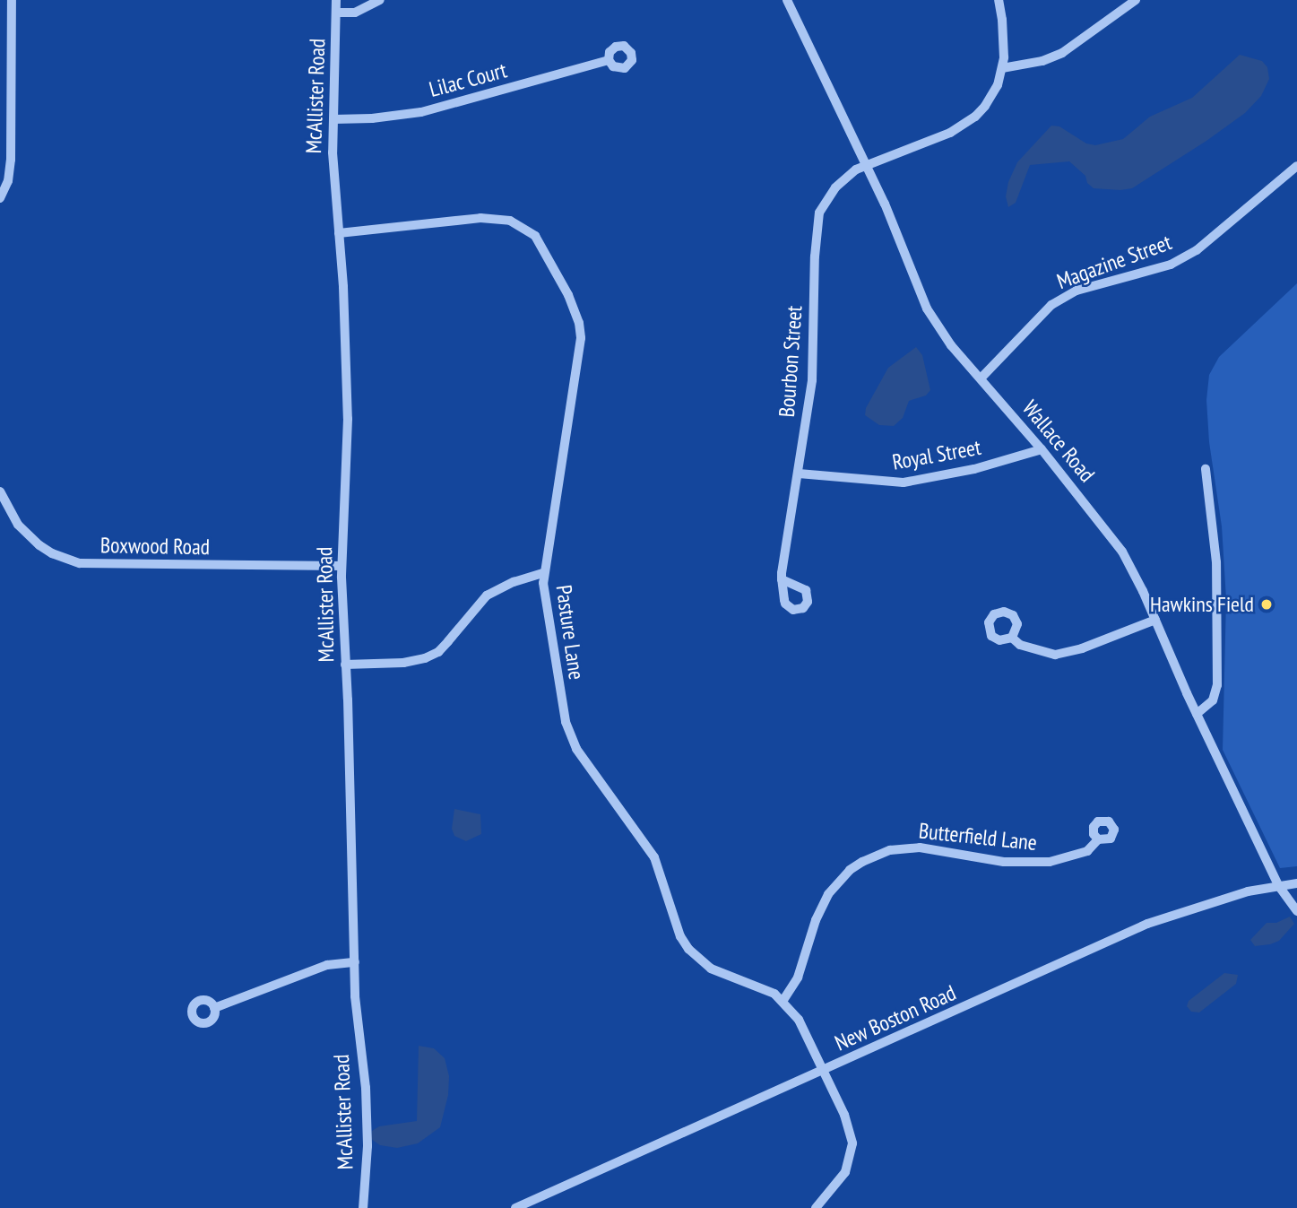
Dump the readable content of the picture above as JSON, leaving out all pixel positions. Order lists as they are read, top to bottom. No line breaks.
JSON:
{"streets":{"street":["Lilac Court","McAllister Road","Magazine Street","Bourbon Street","Wallace Road","Royal Street","Boxwood Road","Pasture Lane","Butterfield Lane","New Boston Road"]},"crossings":[["Lilac Court","McAllister Road"],["McAllister Road","Boxwood Road"],["McAllister Road","Pasture Lane"],["Magazine Street","Wallace Road"],["Bourbon Street","Wallace Road"],["Bourbon Street","Royal Street"],["Wallace Road","Royal Street"],["Wallace Road","New Boston Road"],["Pasture Lane","Butterfield Lane"],["Pasture Lane","New Boston Road"]],"places":["Hawkins Field"]}
